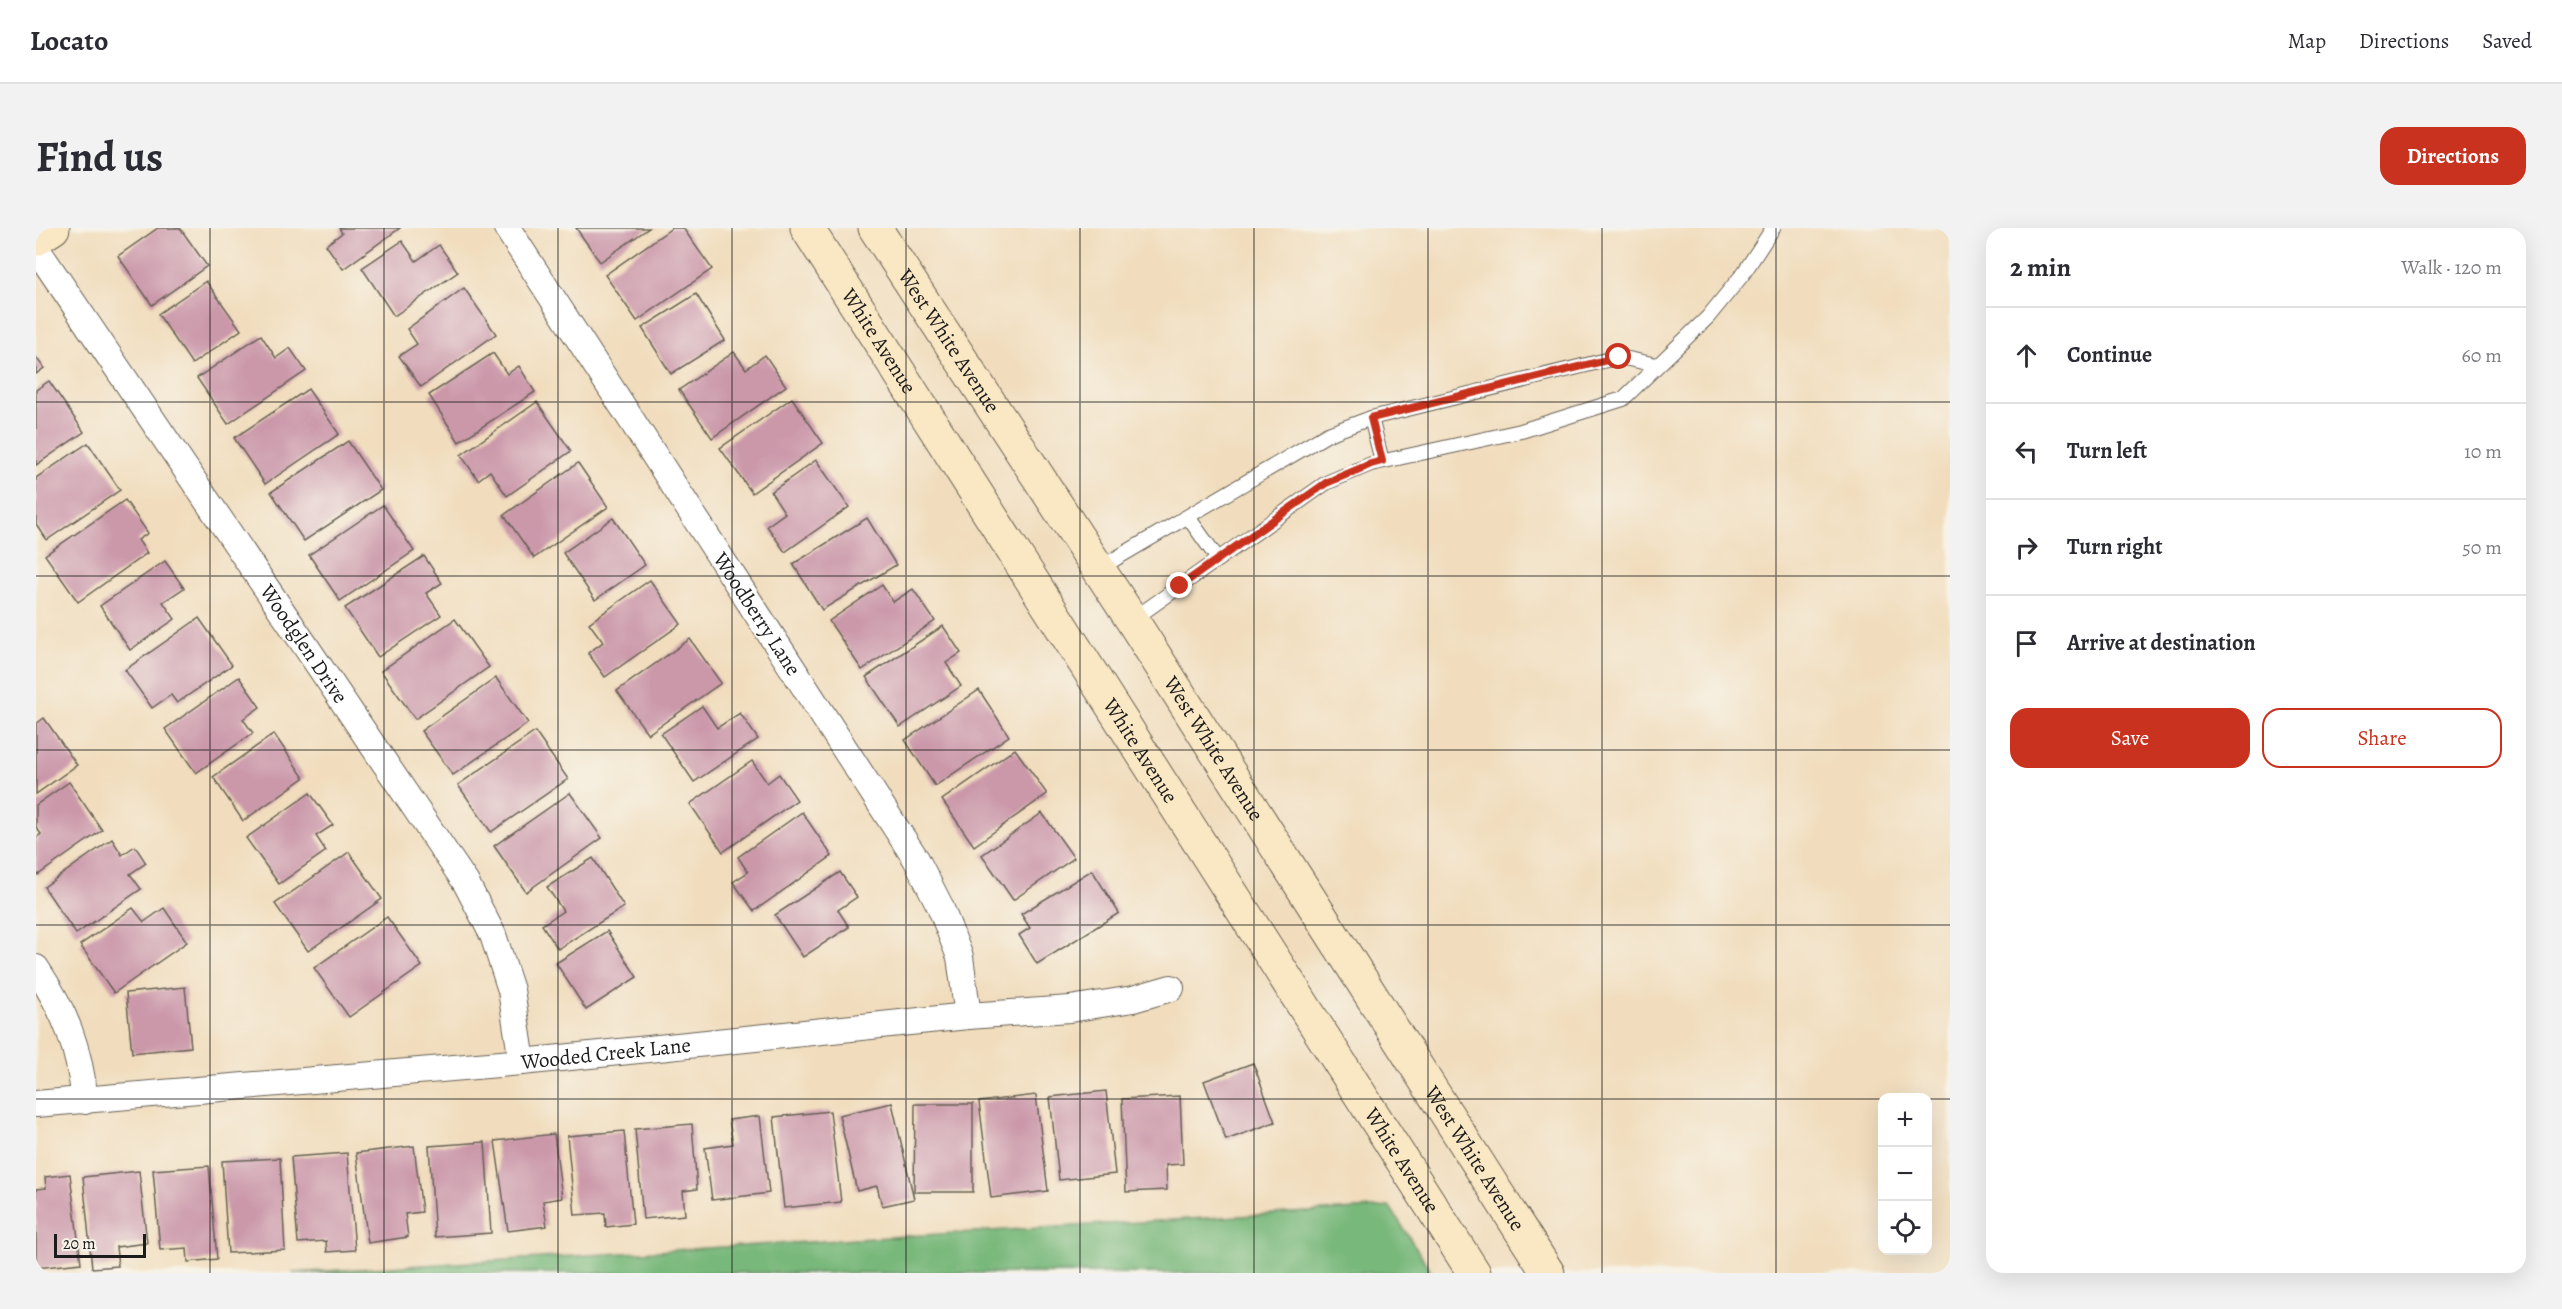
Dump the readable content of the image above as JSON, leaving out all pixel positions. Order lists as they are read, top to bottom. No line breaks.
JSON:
{"streets":{"main road":["White Avenue","West White Avenue"],"street":["Woodberry Lane","Woodglen Drive","Wooded Creek Lane"]},"crossings":[["Woodberry Lane","Wooded Creek Lane"],["Woodglen Drive","Wooded Creek Lane"]],"scale_bar":"20 m","page":{"header":"Locato","nav":["Map","Directions","Saved"],"buttons":["Directions",["Save","Share"]],"title":"Find us","heading":["2 min","Walk · 120 m"],"list":[["Continue","60 m"],["Turn left","10 m"],["Turn right","50 m"],"Arrive at destination"],"map_buttons":["+","−"],"scale":"20 m"}}
